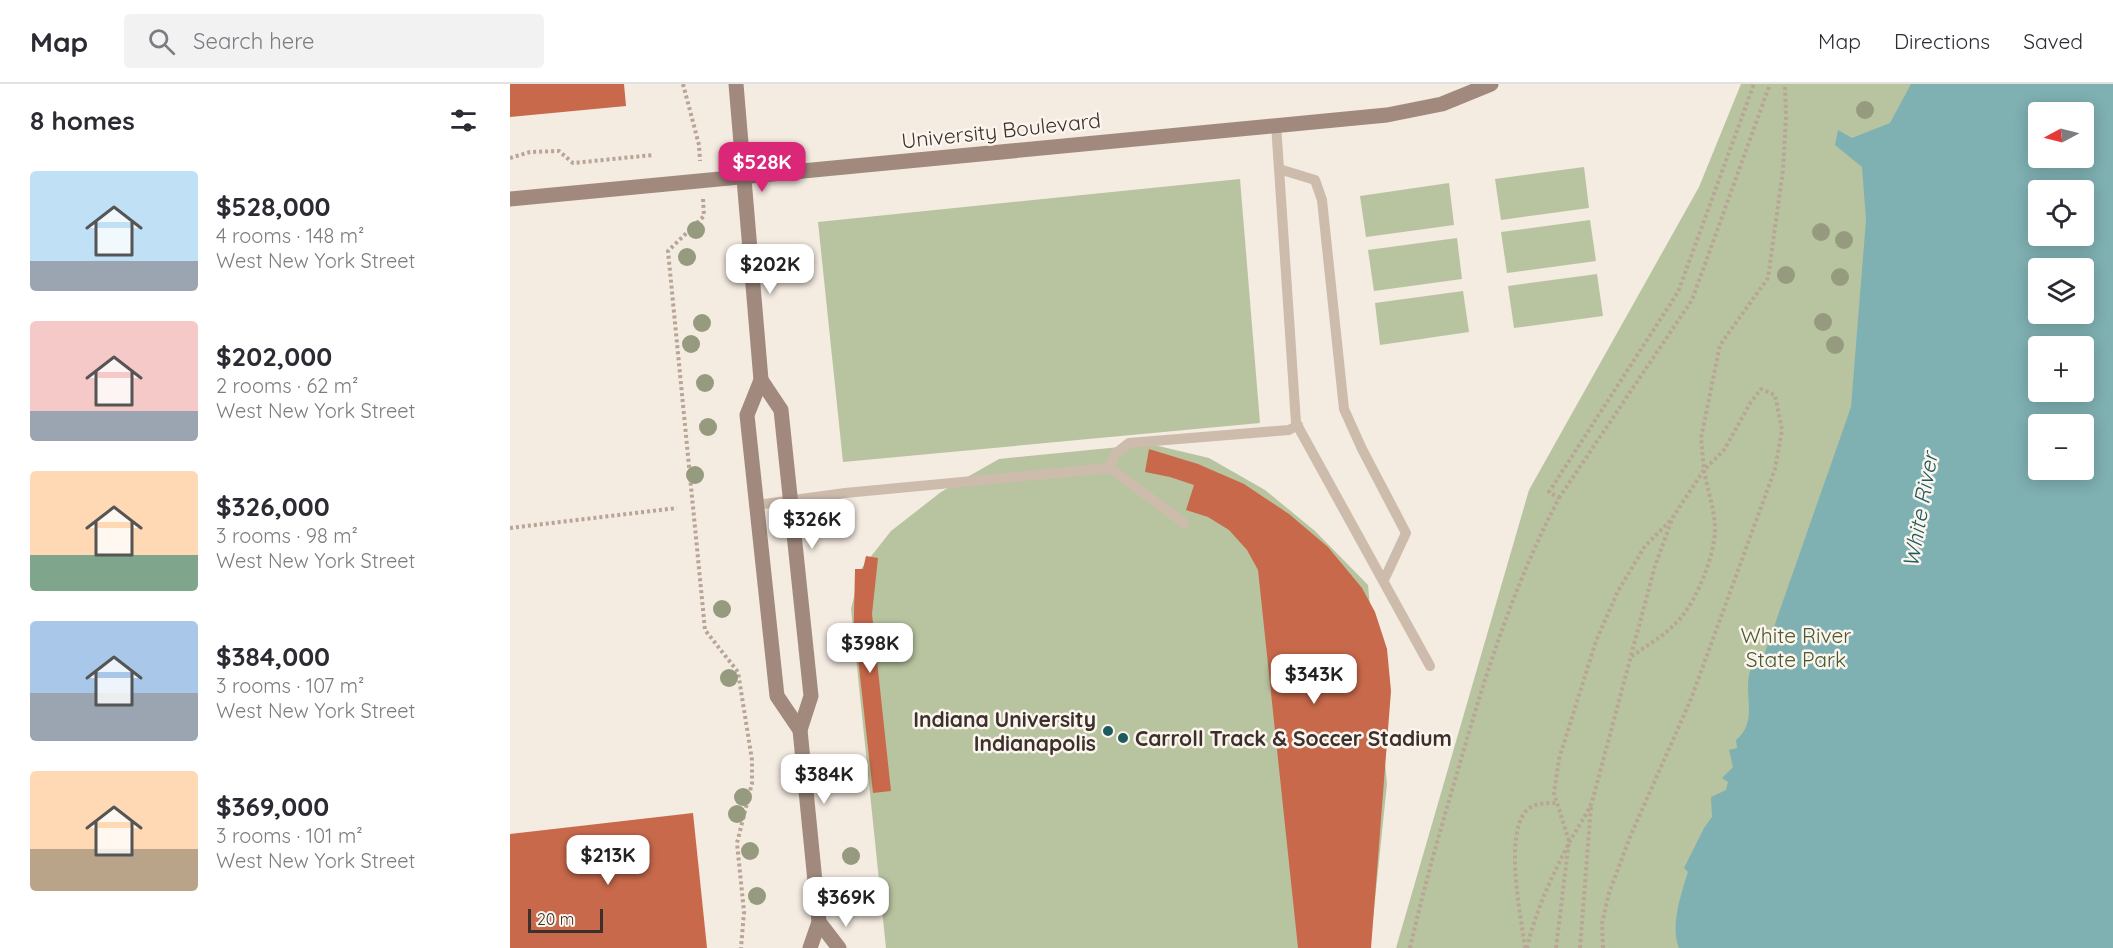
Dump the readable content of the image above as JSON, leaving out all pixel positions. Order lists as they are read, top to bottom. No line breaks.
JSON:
{"streets":{"main road":["University Boulevard"]},"water":["White River"],"parks":["White River State Park"],"places":["Indiana University Indianapolis","Carroll Track & Soccer Stadium"],"scale_bar":"20 m","north":"left","page":{"header":"Map","search":"Search here","nav":["Map","Directions","Saved"],"heading":"8 homes","map_buttons":["+","−"],"price":["$528K","$202K","$326K","$398K","$343K","$384K","$213K","$369K"],"list":[{"name":"$528,000","note":"4 rooms · 148 m² · West New York Street"},{"name":"$202,000","note":"2 rooms · 62 m² · West New York Street"},{"name":"$326,000","note":"3 rooms · 98 m² · West New York Street"},{"name":"$384,000","note":"3 rooms · 107 m² · West New York Street"},{"name":"$369,000","note":"3 rooms · 101 m² · West New York Street"}],"scale":"20 m"}}
